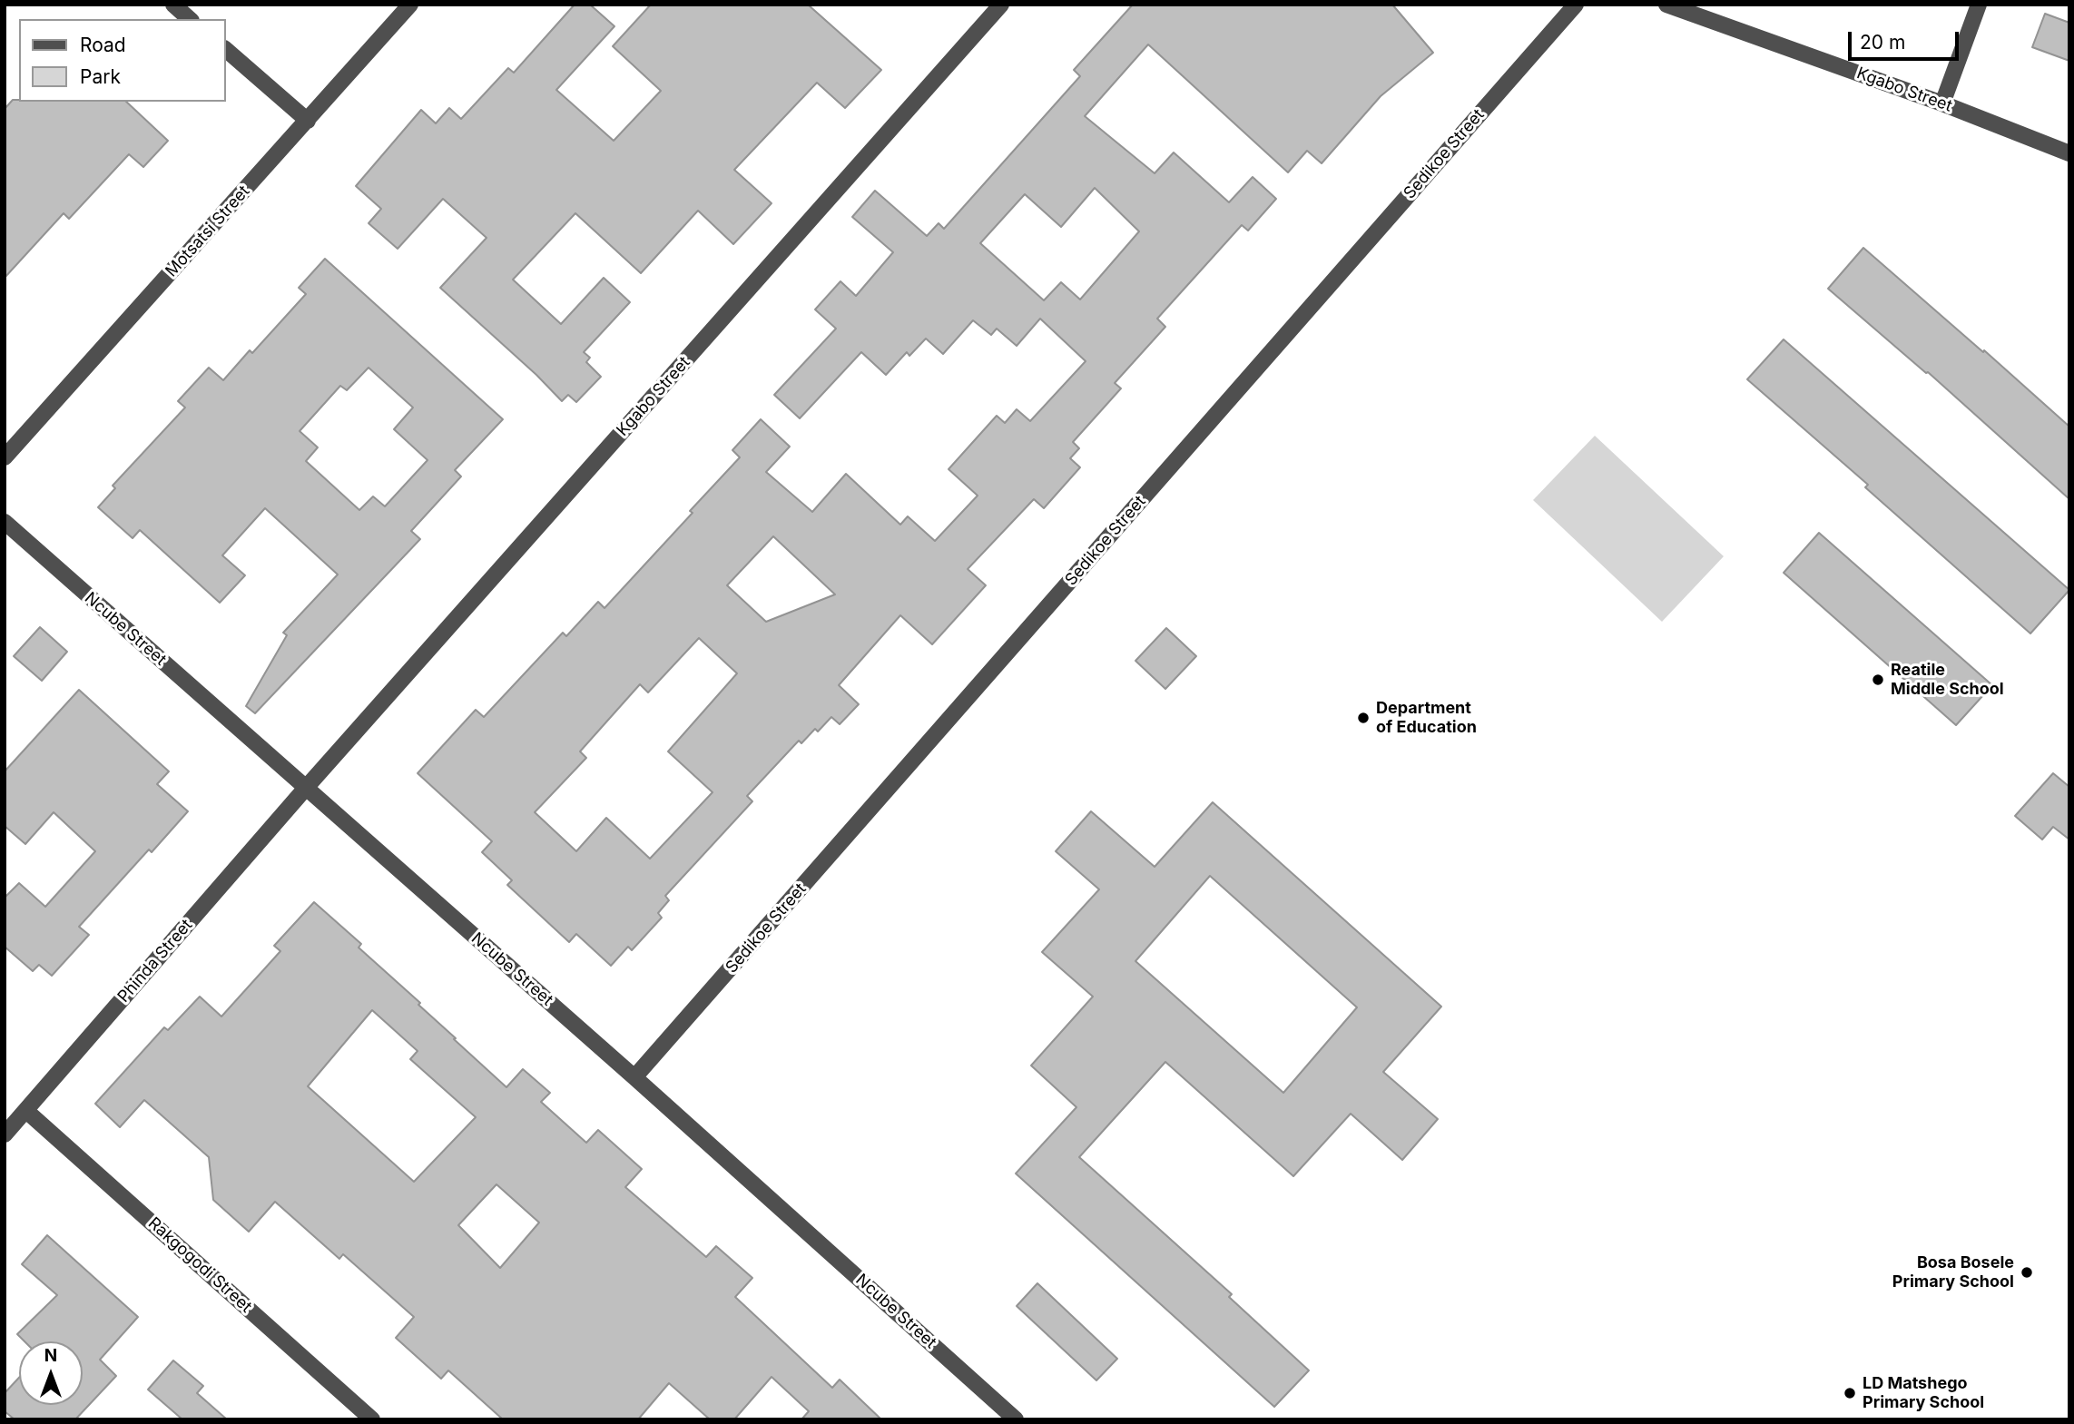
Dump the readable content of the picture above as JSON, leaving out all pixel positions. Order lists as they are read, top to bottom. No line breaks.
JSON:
{"streets":{"street":["Kgabo Street","Sedikoe Street","Motsatsi Street","Ncube Street","Phinda Street","Rakgogodi Street"]},"crossings":[["Kgabo Street","Ncube Street"],["Kgabo Street","Phinda Street"],["Sedikoe Street","Ncube Street"],["Ncube Street","Phinda Street"],["Phinda Street","Rakgogodi Street"]],"places":["Reatile Middle School","Department of Education","Bosa Bosele Primary School","LD Matshego Primary School"],"legend":["Road","Park"],"scale_bar":"20 m","north":"top"}
